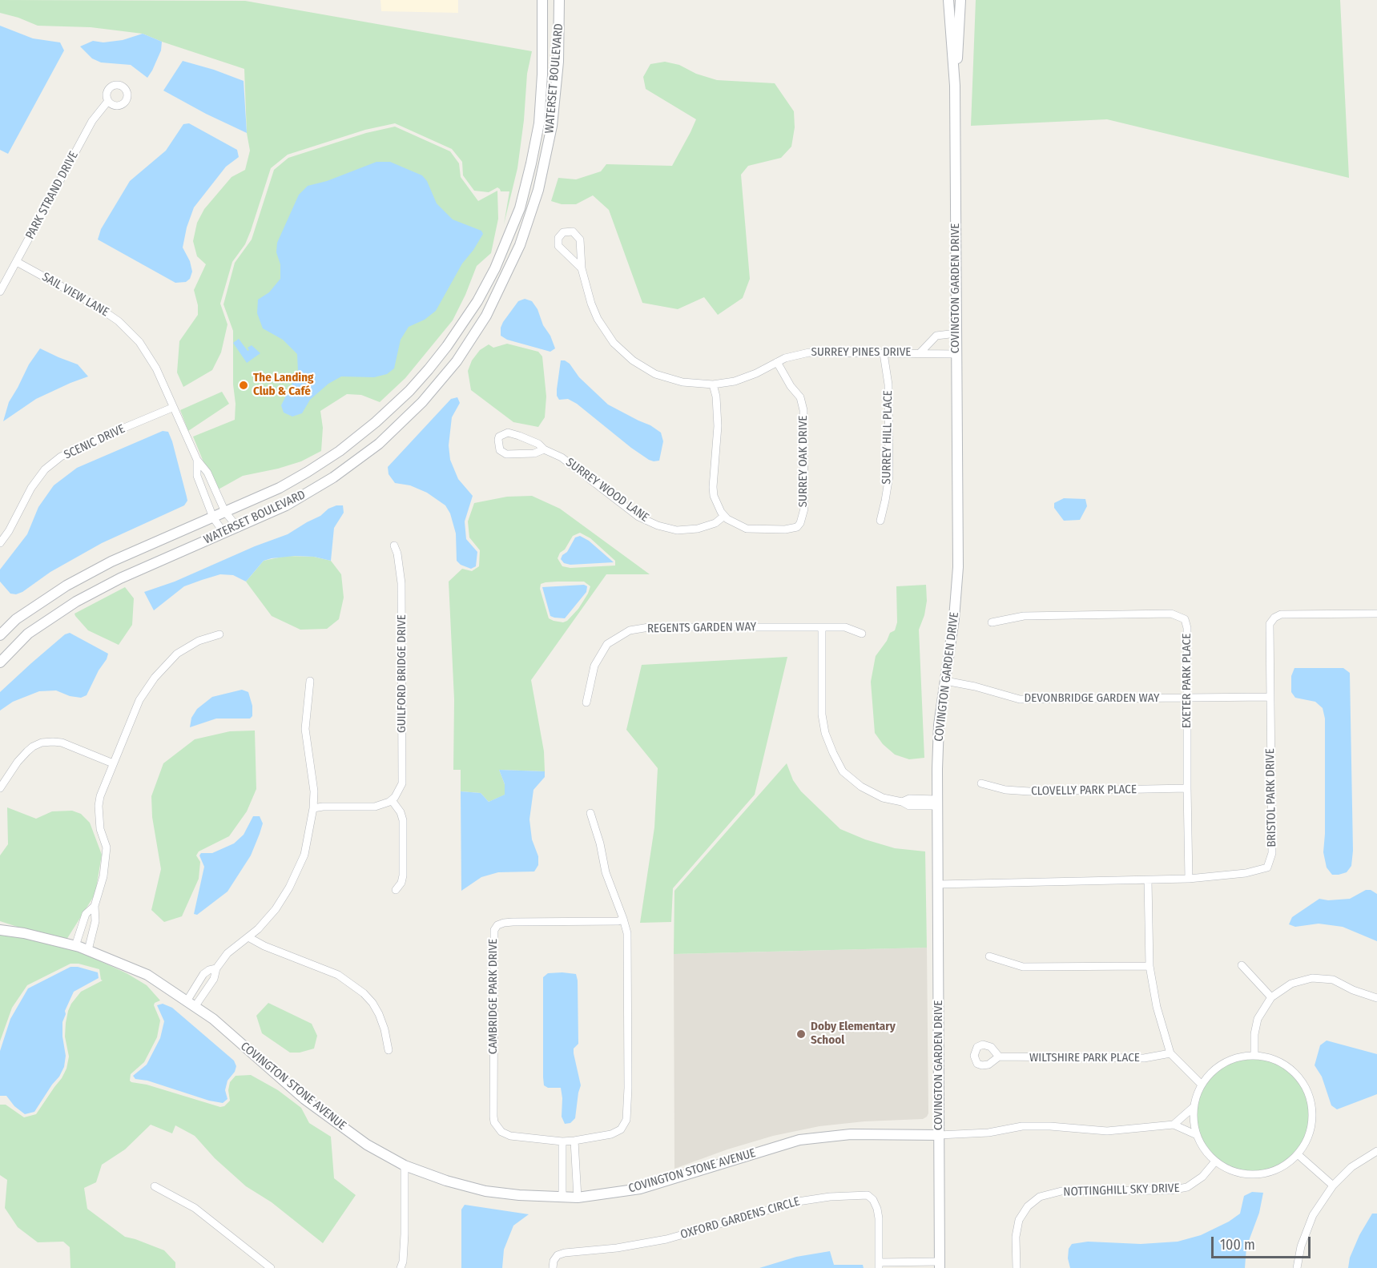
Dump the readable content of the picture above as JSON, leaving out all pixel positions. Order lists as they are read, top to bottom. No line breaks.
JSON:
{"streets":{"street":["WATERSET BOULEVARD","PARK STRAND DRIVE","COVINGTON GARDEN DRIVE","SAIL VIEW LANE","SURREY PINES DRIVE","SURREY HILL PLACE","SCENIC DRIVE","SURREY OAK DRIVE","SURREY WOOD LANE","REGENTS GARDEN WAY","GUILFORD BRIDGE DRIVE","EXETER PARK PLACE","DEVONBRIDGE GARDEN WAY","CLOVELLY PARK PLACE","BRISTOL PARK DRIVE","CAMBRIDGE PARK DRIVE","WILTSHIRE PARK PLACE","COVINGTON STONE AVENUE","NOTTINGHILL SKY DRIVE","OXFORD GARDENS CIRCLE"]},"crossings":[["WATERSET BOULEVARD","SAIL VIEW LANE"],["PARK STRAND DRIVE","SAIL VIEW LANE"],["COVINGTON GARDEN DRIVE","SURREY PINES DRIVE"],["COVINGTON GARDEN DRIVE","DEVONBRIDGE GARDEN WAY"],["COVINGTON GARDEN DRIVE","BRISTOL PARK DRIVE"],["COVINGTON GARDEN DRIVE","COVINGTON STONE AVENUE"],["COVINGTON GARDEN DRIVE","OXFORD GARDENS CIRCLE"],["SAIL VIEW LANE","SCENIC DRIVE"],["SURREY PINES DRIVE","SURREY HILL PLACE"],["SURREY PINES DRIVE","SURREY OAK DRIVE"],["SURREY OAK DRIVE","SURREY WOOD LANE"],["EXETER PARK PLACE","DEVONBRIDGE GARDEN WAY"],["EXETER PARK PLACE","CLOVELLY PARK PLACE"],["EXETER PARK PLACE","BRISTOL PARK DRIVE"],["DEVONBRIDGE GARDEN WAY","BRISTOL PARK DRIVE"],["COVINGTON STONE AVENUE","NOTTINGHILL SKY DRIVE"]],"places":["The Landing Club & Café","Doby Elementary School"],"scale_bar":"100 m"}
